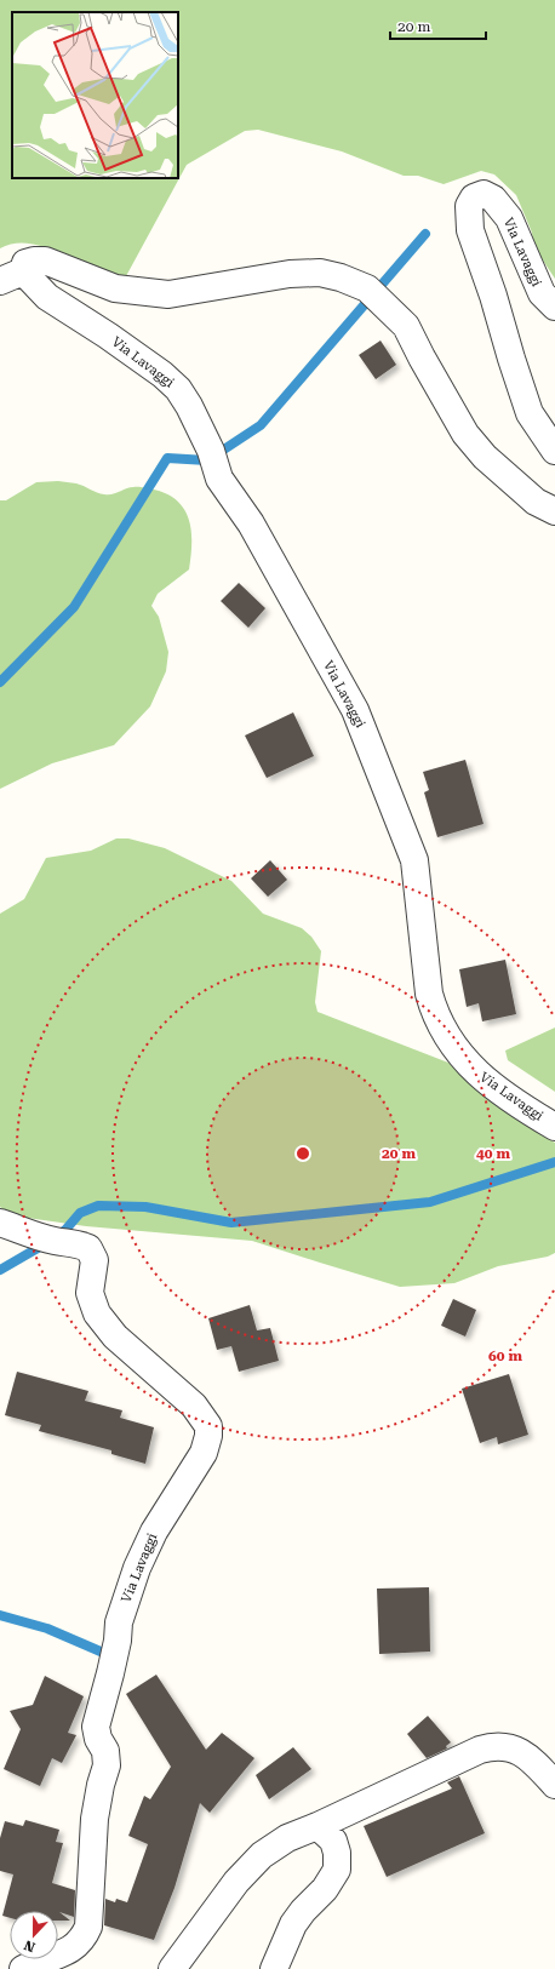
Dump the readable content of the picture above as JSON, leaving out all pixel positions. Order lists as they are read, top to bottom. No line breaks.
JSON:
{"streets":{"street":["Via Lavaggi"]},"scale_bar":"20 m","north":"bottom","rings":["20 m","40 m","60 m"]}
